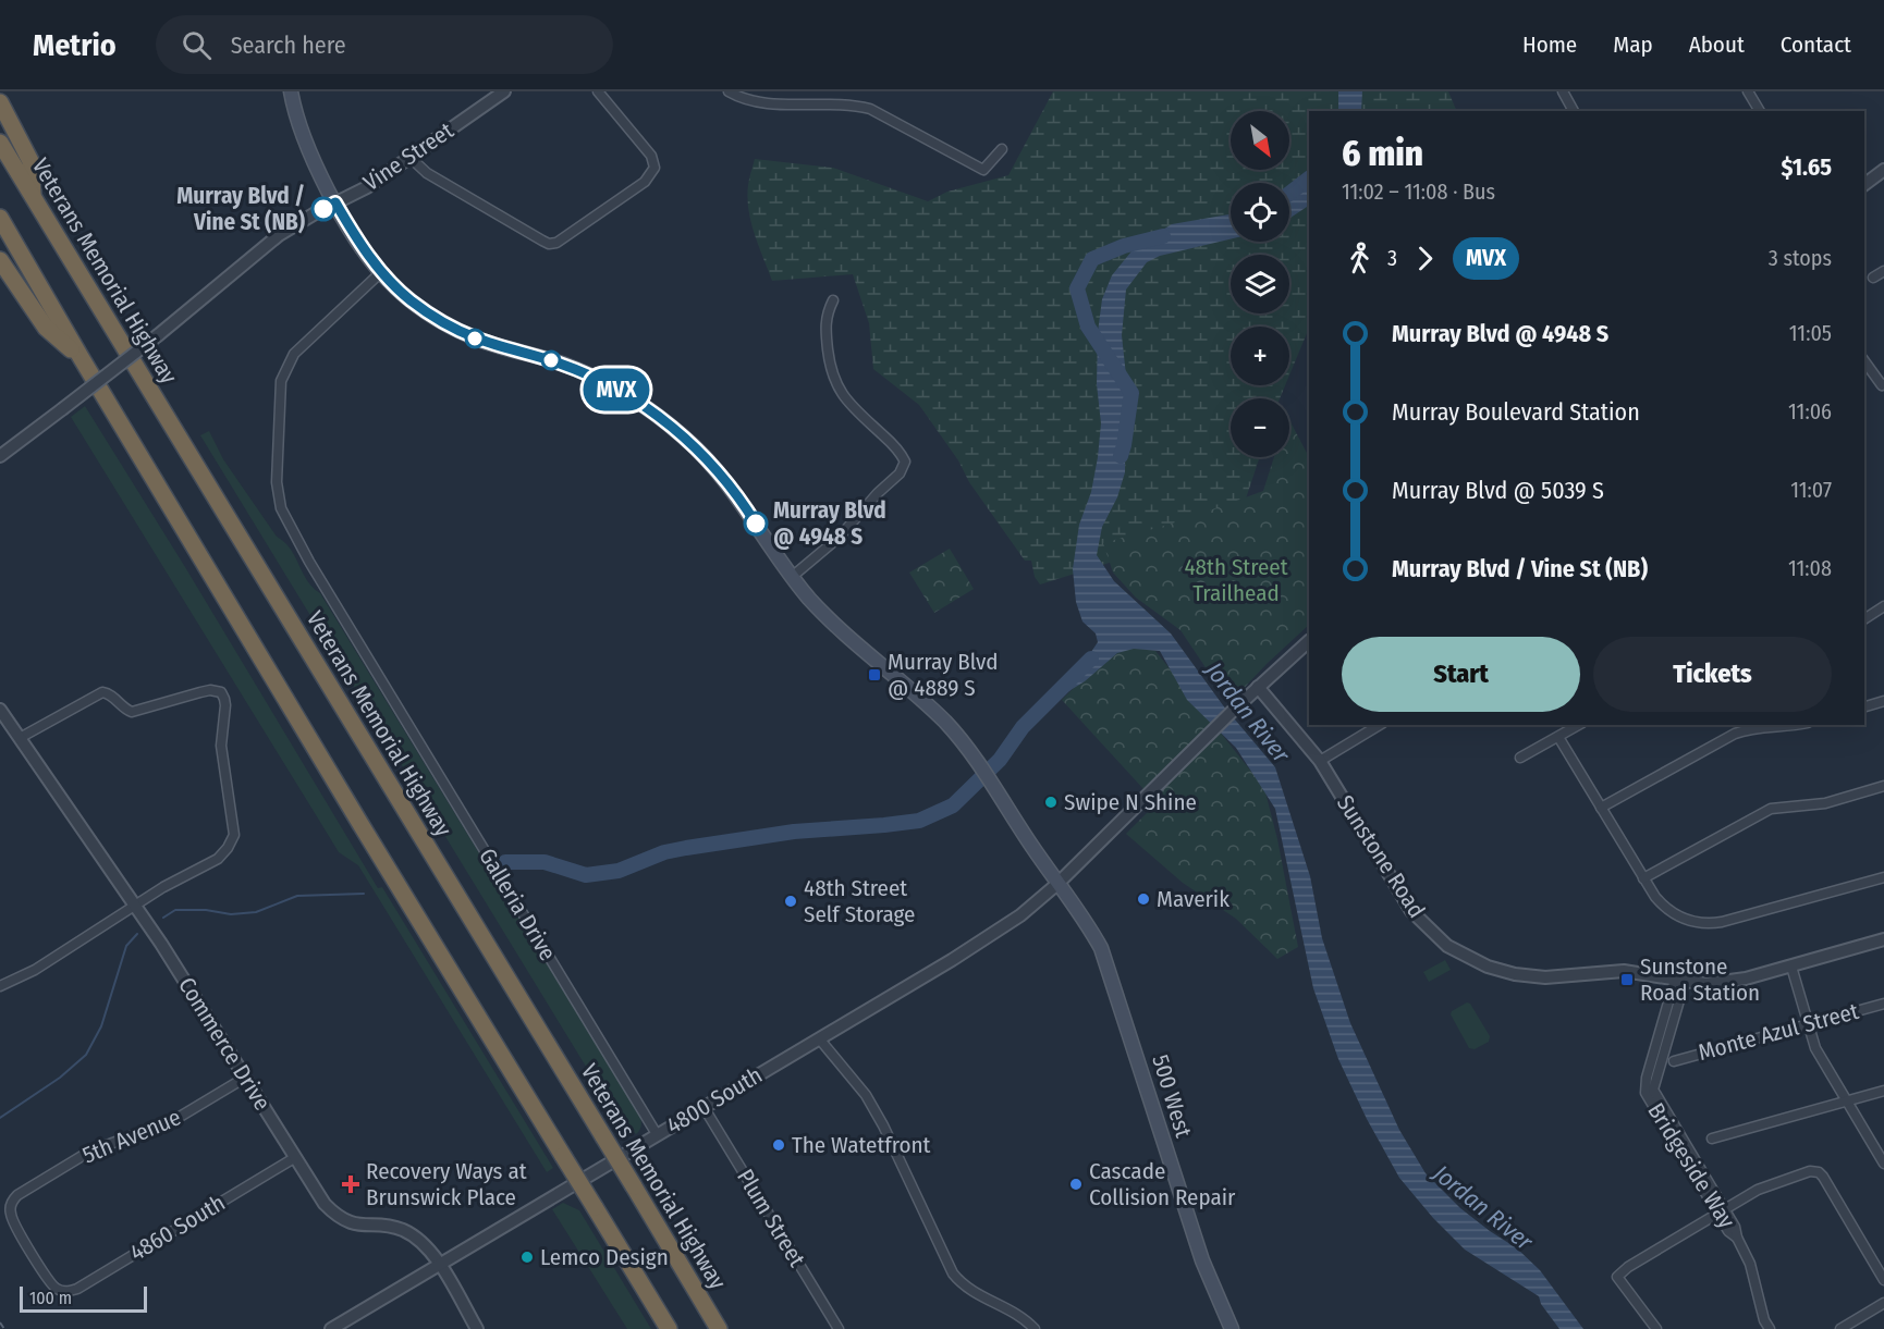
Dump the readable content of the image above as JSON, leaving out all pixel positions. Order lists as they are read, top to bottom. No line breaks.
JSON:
{"streets":{"highway":["Veterans Memorial Highway"],"main road":["500 West"],"street":["Vine Street","Sunstone Road","Galleria Drive","Monte Azul Street","Commerce Drive","4800 South","5th Avenue","Bridgeside Way","Plum Street","4860 South"]},"crossings":[["Vine Street","500 West"],["Sunstone Road","4800 South"],["Sunstone Road","Bridgeside Way"],["Galleria Drive","500 West"],["Galleria Drive","4800 South"],["Commerce Drive","4800 South"],["Commerce Drive","5th Avenue"],["Commerce Drive","4860 South"],["500 West","4800 South"],["4800 South","Plum Street"],["5th Avenue","4860 South"]],"water":["Jordan River"],"parks":["48th Street Trailhead"],"places":{"other":["Murray Blvd / Vine St (NB)","Murray Blvd @ 4948 S","Swipe N Shine","Maverik","48th Street Self Storage","The Watetfront","Cascade Collision Repair","Lemco Design"],"transit":["Murray Blvd @ 4889 S","Sunstone Road Station"],"health":["Recovery Ways at Brunswick Place"]},"lines":["bus line MVX"],"scale_bar":"100 m","north":"bottom right","page":{"header":"Metrio","search":"Search here","nav":["Home","Map","About","Contact"],"on_map":"MVX","map_buttons":["+","−"],"heading":["6 min","11:02 – 11:08 · Bus","$1.65"],"legs":["3","MVX","3 stops"],"list":[{"name":"Murray Blvd @ 4948 S","value":"11:05"},{"name":"Murray Boulevard Station","value":"11:06"},{"name":"Murray Blvd @ 5039 S","value":"11:07"},{"name":"Murray Blvd / Vine St (NB)","value":"11:08"}],"buttons":["Start","Tickets"],"scale":"100 m"}}
